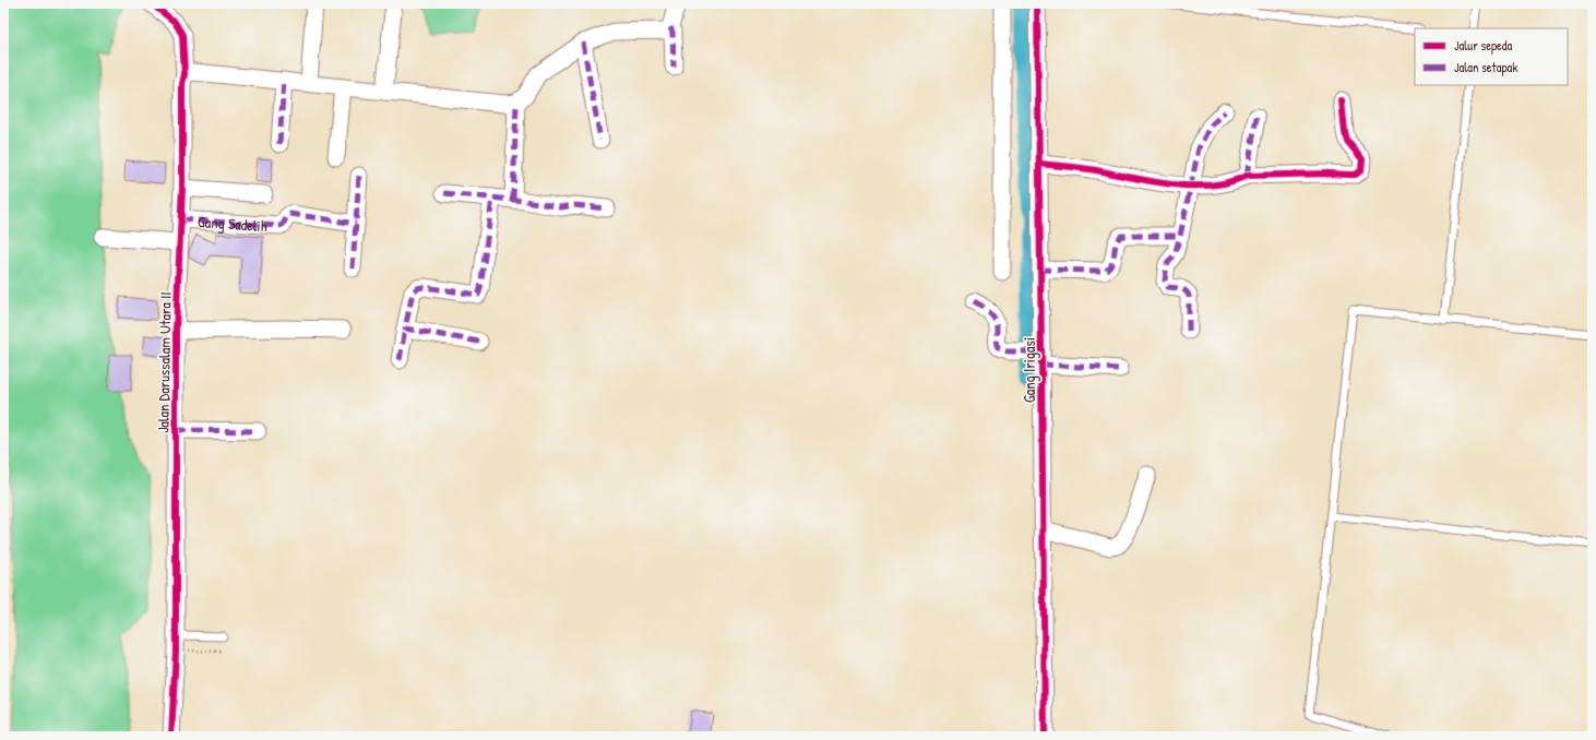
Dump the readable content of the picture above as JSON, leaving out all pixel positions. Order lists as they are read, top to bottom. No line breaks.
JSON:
{"streets":{"street":["Gang Sadelih","Jalan Darussalam Utara II","Gang Irigasi"]},"crossings":[["Gang Sadelih","Jalan Darussalam Utara II"]],"legend":["Jalur sepeda","Jalan setapak"]}
